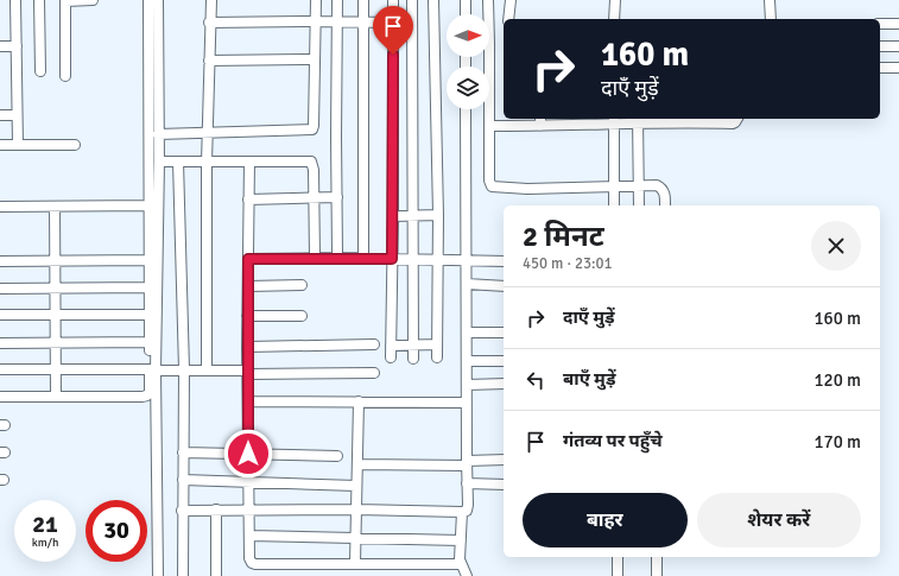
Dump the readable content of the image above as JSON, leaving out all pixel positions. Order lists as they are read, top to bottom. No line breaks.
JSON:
{"north":"right","page":{"turn":["160 m","दाएँ मुड़ें"],"heading":["2 मिनट","450 m · 23:01"],"list":[{"name":"दाएँ मुड़ें","value":"160 m"},{"name":"बाएँ मुड़ें","value":"120 m"},{"name":"गंतव्य पर पहुँचे","value":"170 m"}],"buttons":["बाहर","शेयर करें"],"speed":"21 km/h","limit":"30"}}
